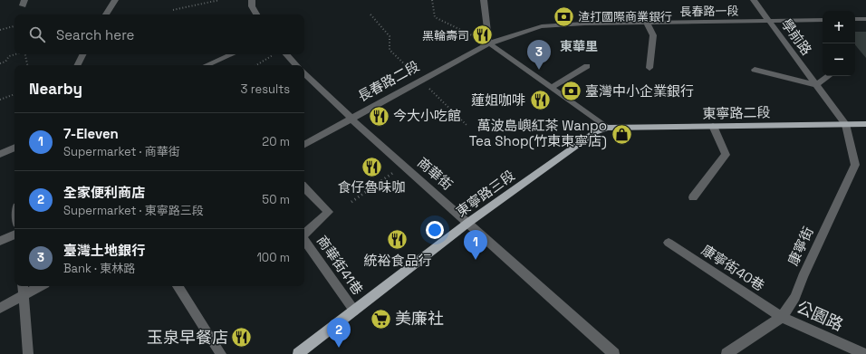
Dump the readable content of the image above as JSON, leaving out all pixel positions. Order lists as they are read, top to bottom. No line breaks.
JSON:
{"streets":{"main road":["東寧路二段","東寧路三段"],"street":["長春路一段","學前路","長春路二段","商華街","康寧街","商華街41巷","康寧街40巷","公園路"]},"crossings":[["長春路一段","學前路"],["長春路一段","長春路二段"],["學前路","東寧路二段"],["學前路","康寧街"],["長春路二段","商華街"],["東寧路二段","東寧路三段"],["東寧路二段","康寧街"],["商華街","東寧路三段"],["東寧路三段","商華街41巷"],["康寧街","康寧街40巷"],["康寧街","公園路"],["康寧街40巷","公園路"]],"districts":["東華里"],"places":{"bank":["渣打國際商業銀行","臺灣中小企業銀行"],"restaurant":["黑輪壽司","蓮姐咖啡","今大小吃館","食仔魯味咖","統裕食品行","玉泉早餐店"],"shop":["萬波島嶼紅茶 Wanpo Tea Shop(竹東東寧店)"],"supermarket":["美廉社"]},"page":{"map_buttons":["+","−"],"search":"Search here","pins":["3","1","2"],"heading":["Nearby","3 results"],"list":[{"mark":"1","name":"7-Eleven","note":"Supermarket · 商華街","value":"20 m"},{"mark":"2","name":"全家便利商店","note":"Supermarket · 東寧路三段","value":"50 m"},{"mark":"3","name":"臺灣土地銀行","note":"Bank · 東林路","value":"100 m"}]}}
